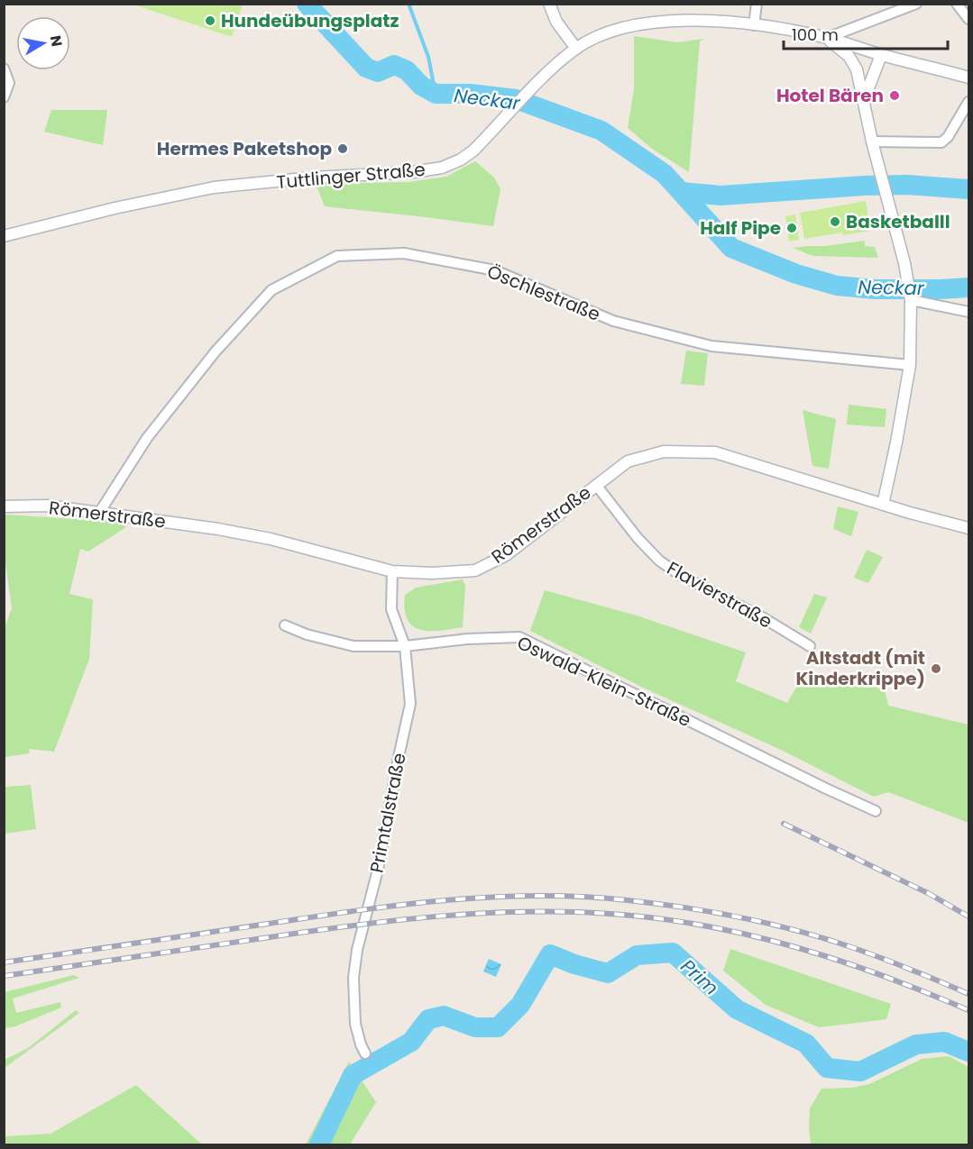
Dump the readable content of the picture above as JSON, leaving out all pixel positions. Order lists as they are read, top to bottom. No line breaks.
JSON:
{"streets":{"street":["Tuttlinger Straße","Öschlestraße","Römerstraße","Flavierstraße","Oswald-Klein-Straße","Primtalstraße"]},"crossings":[["Öschlestraße","Römerstraße"],["Römerstraße","Flavierstraße"],["Römerstraße","Primtalstraße"],["Oswald-Klein-Straße","Primtalstraße"]],"water":["Neckar","Prim"],"places":["Hundeübungsplatz","Hotel Bären","Hermes Paketshop","Basketballl","Half Pipe","Altstadt (mit Kinderkrippe)"],"scale_bar":"100 m","north":"right"}
